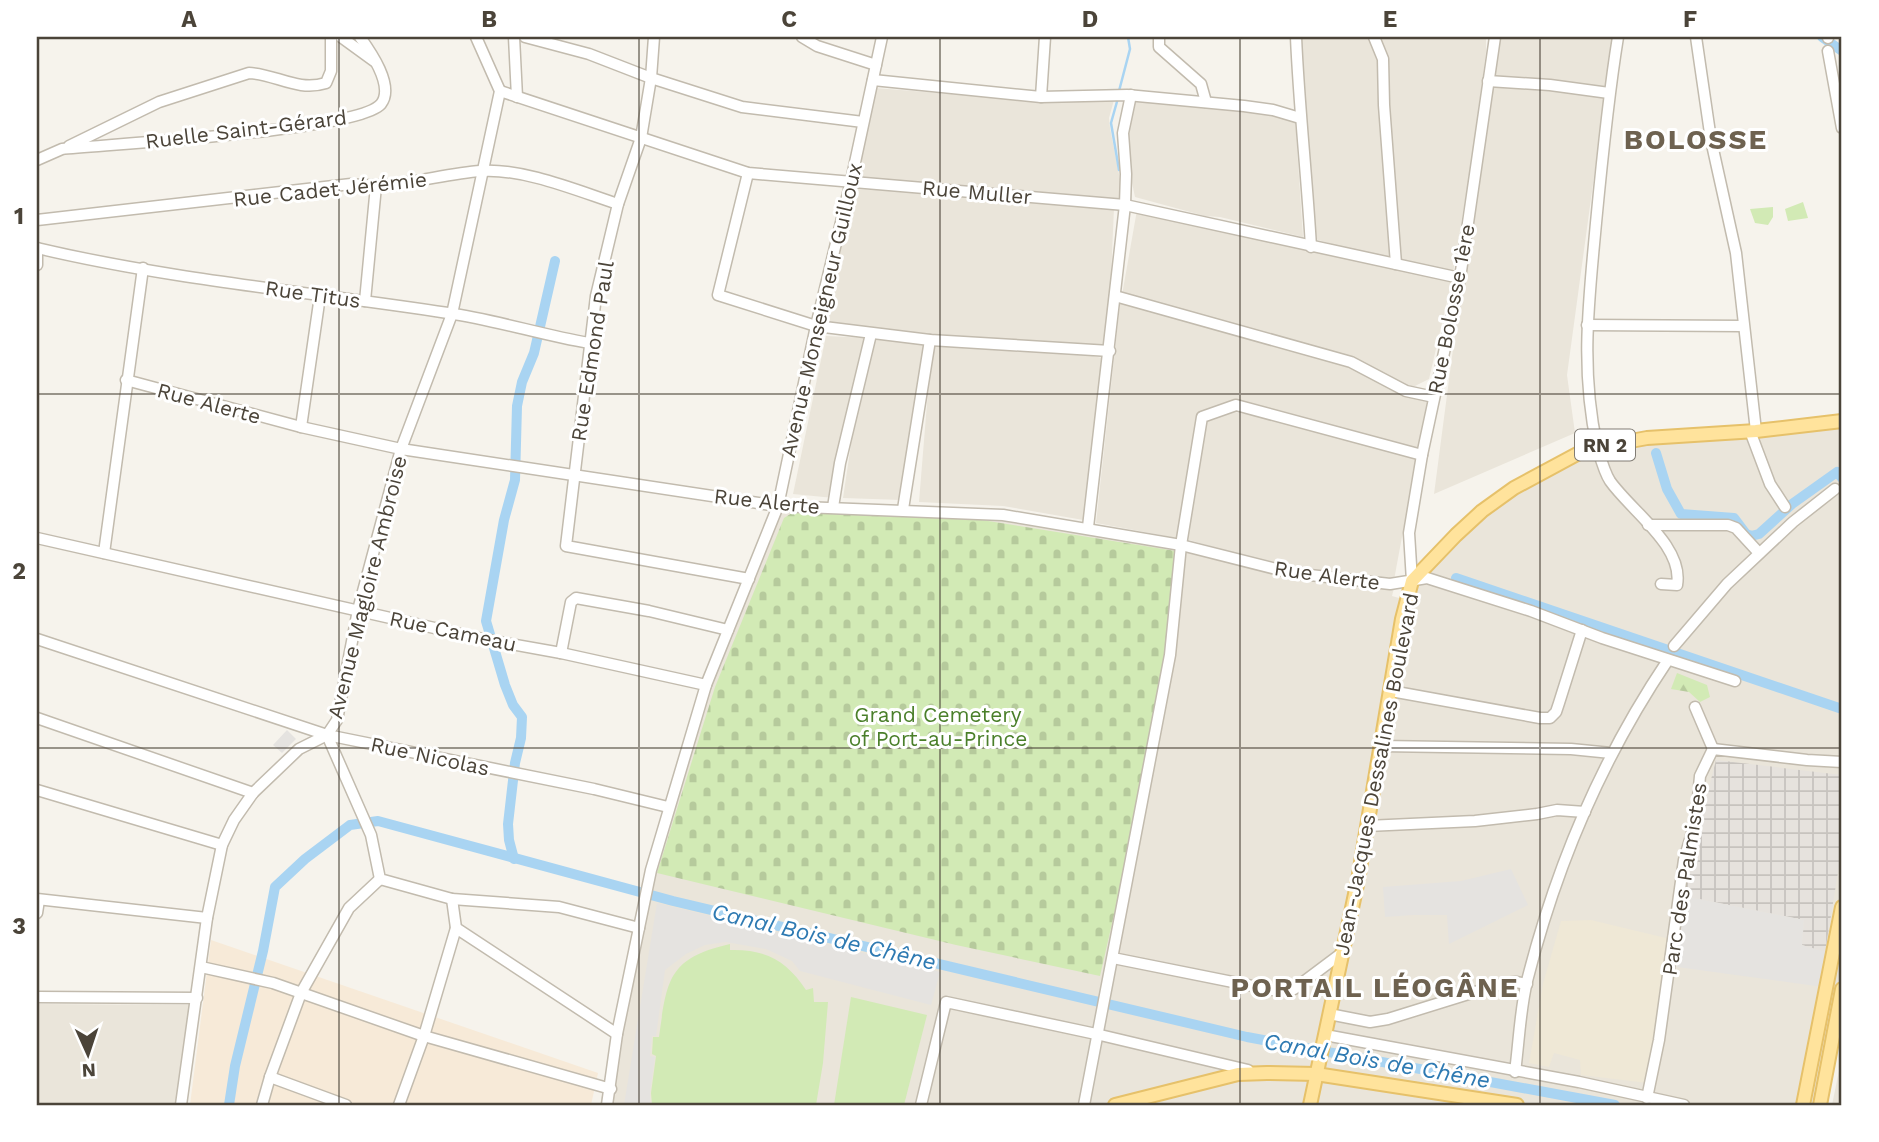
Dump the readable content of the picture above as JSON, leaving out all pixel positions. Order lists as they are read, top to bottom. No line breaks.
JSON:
{"streets":{"main road":["RN 2","Jean-Jacques Dessalines Boulevard"],"street":["Ruelle Saint-Gérard","Rue Cadet Jérémie","Rue Muller","Rue Titus","Rue Bolosse 1ère","Avenue Monseigneur Guilloux","Rue Edmond Paul","Rue Alerte","Avenue Magloire Ambroise","Rue Cameau","Rue Nicolas","Parc des Palmistes"]},"crossings":[["Rue Cadet Jérémie","Rue Edmond Paul"],["Rue Cadet Jérémie","Avenue Magloire Ambroise"],["Rue Muller","Rue Bolosse 1ère"],["Rue Muller","Avenue Monseigneur Guilloux"],["Rue Muller","Rue Edmond Paul"],["Rue Muller","Avenue Magloire Ambroise"],["Rue Titus","Rue Edmond Paul"],["Rue Titus","Avenue Magloire Ambroise"],["Rue Bolosse 1ère","Rue Alerte"],["Rue Bolosse 1ère","Jean-Jacques Dessalines Boulevard"],["Avenue Monseigneur Guilloux","Rue Edmond Paul"],["Avenue Monseigneur Guilloux","Rue Alerte"],["Avenue Monseigneur Guilloux","Rue Cameau"],["Avenue Monseigneur Guilloux","Rue Nicolas"],["Rue Edmond Paul","Rue Alerte"],["Rue Alerte","Avenue Magloire Ambroise"],["Rue Alerte","Jean-Jacques Dessalines Boulevard"],["Avenue Magloire Ambroise","Rue Cameau"],["Avenue Magloire Ambroise","Rue Nicolas"]],"districts":["BOLOSSE","PORTAIL LÉOGÂNE"],"water":["Canal Bois de Chêne"],"parks":["Grand Cemetery of Port-au-Prince"],"north":"bottom","grid":{"columns":["A","B","C","D","E","F"],"rows":["1","2","3"]}}
